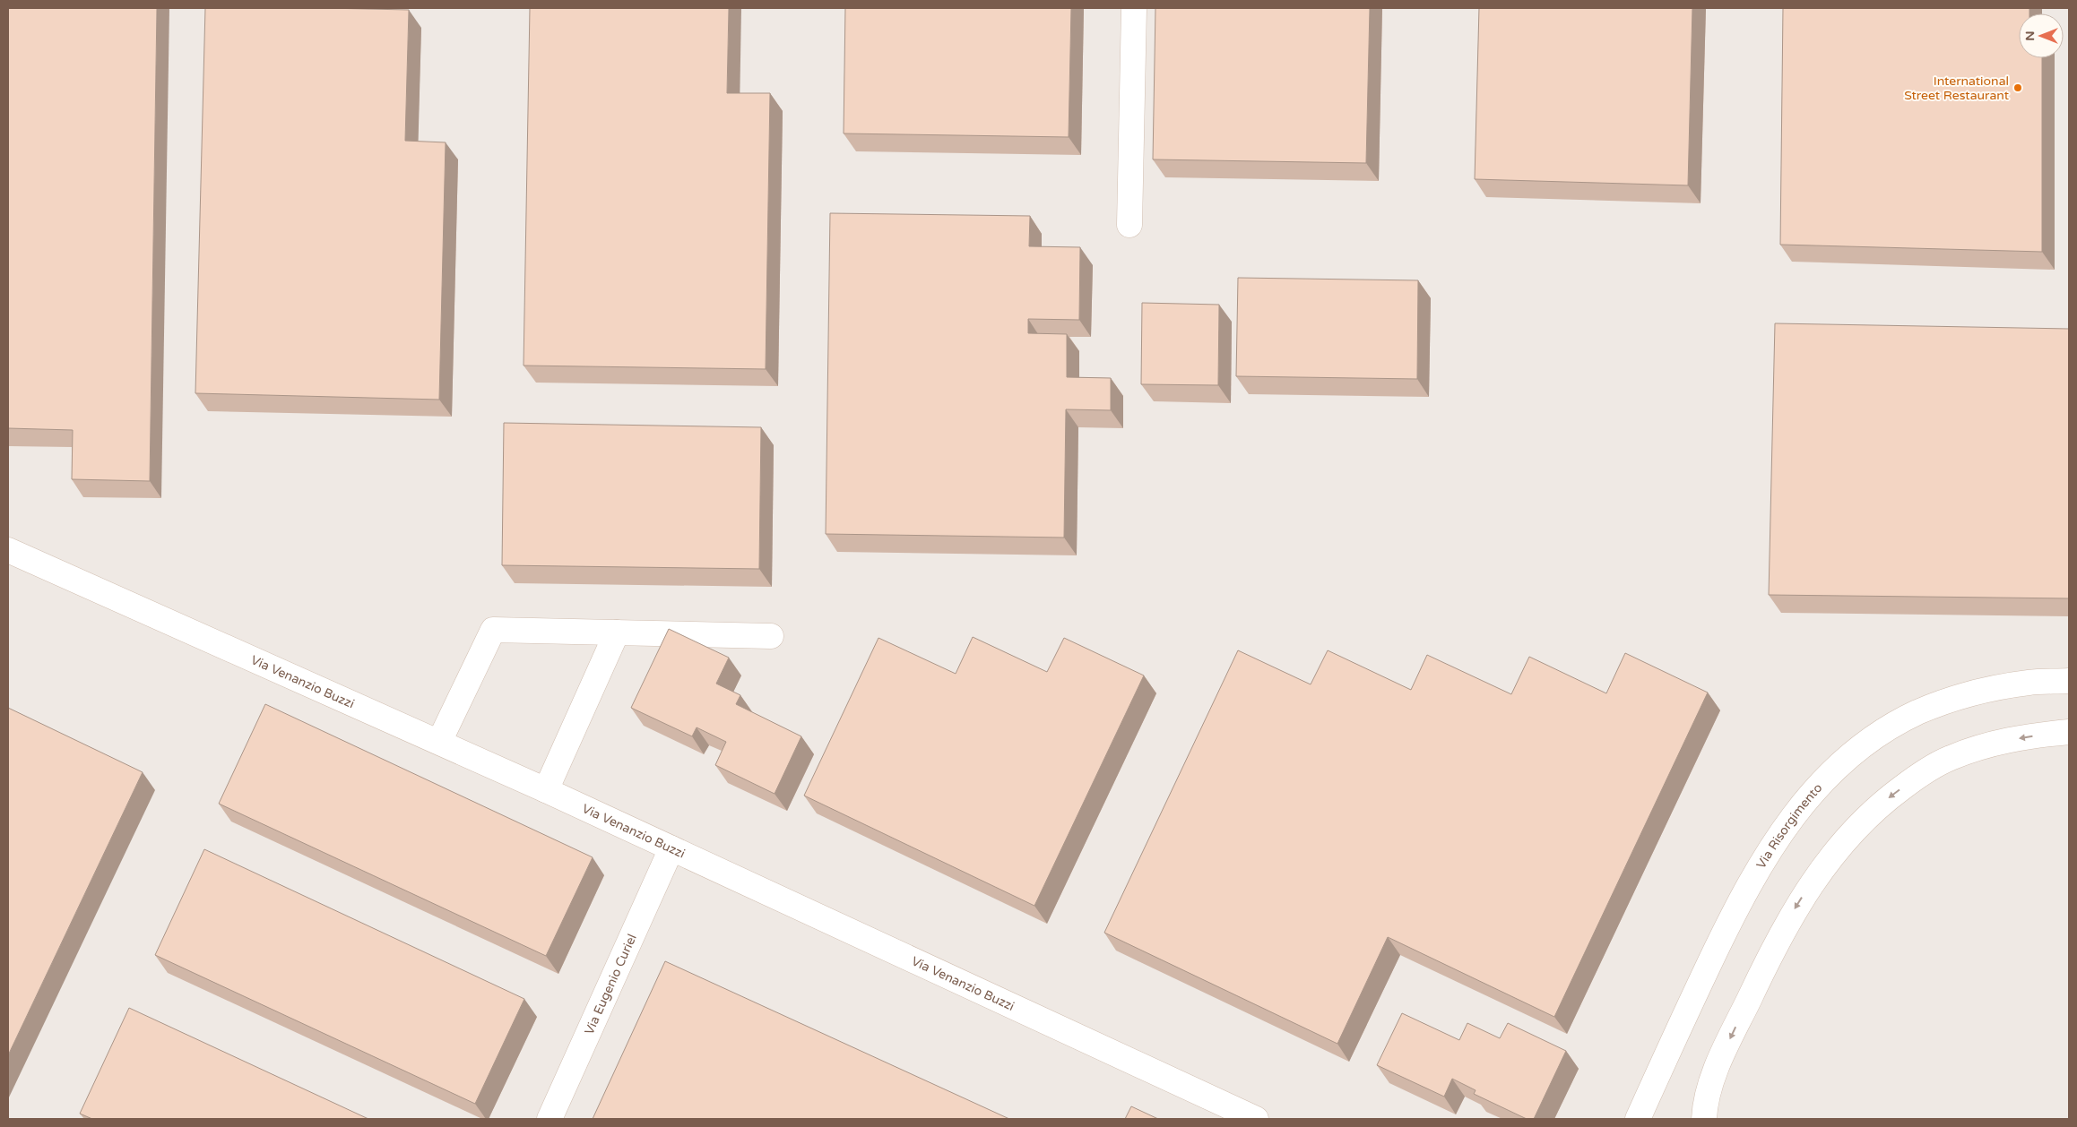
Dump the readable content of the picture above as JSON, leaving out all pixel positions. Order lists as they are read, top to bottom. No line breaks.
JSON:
{"streets":{"street":["Via Venanzio Buzzi","Via Risorgimento","Via Eugenio Curiel"]},"crossings":[["Via Venanzio Buzzi","Via Eugenio Curiel"]],"places":["International Street Restaurant"],"north":"left"}
